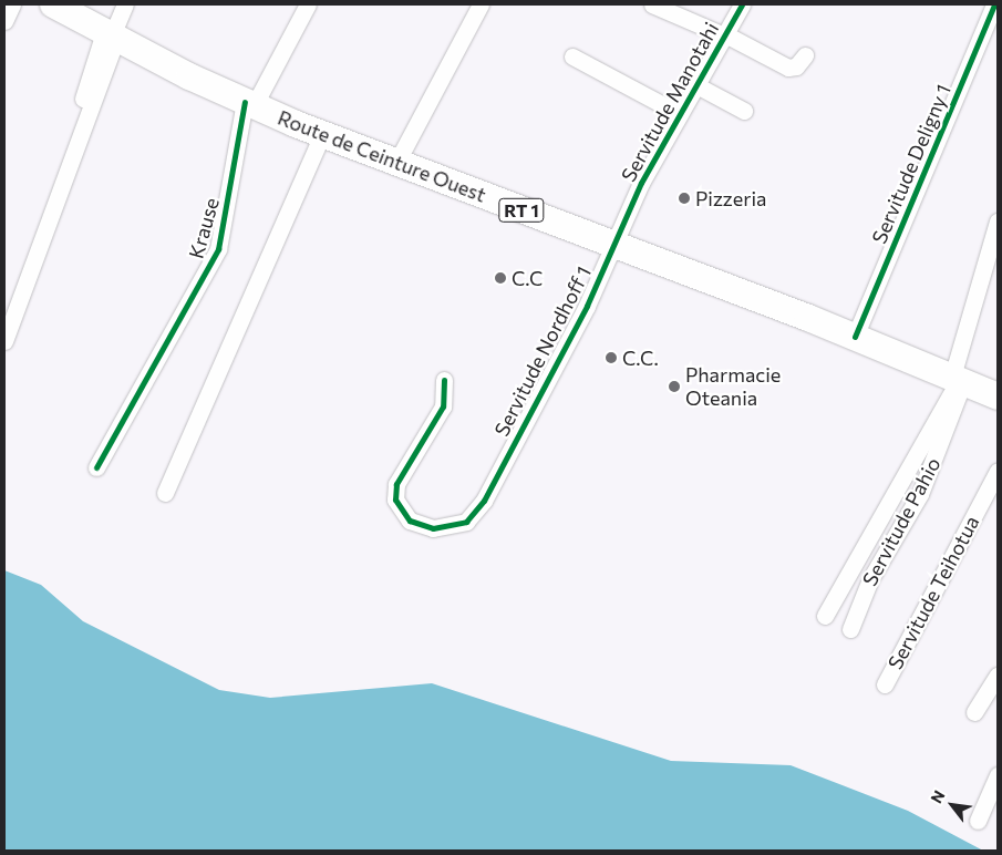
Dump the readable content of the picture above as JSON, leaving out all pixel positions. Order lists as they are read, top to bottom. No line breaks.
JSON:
{"streets":{"main road":["Route de Ceinture Ouest","RT 1"],"street":["Servitude Manotahi","Servitude Deligny 1","Krause","Servitude Nordhoff 1","Servitude Pahio","Servitude Teihotua"]},"crossings":[["Servitude Manotahi","Route de Ceinture Ouest"],["Servitude Manotahi","Servitude Nordhoff 1"],["Route de Ceinture Ouest","Servitude Deligny 1"],["Route de Ceinture Ouest","Krause"],["Route de Ceinture Ouest","Servitude Nordhoff 1"],["Route de Ceinture Ouest","Servitude Pahio"]],"places":["Pizzeria","C.C","C.C.","Pharmacie Oteania"],"north":"top left"}
